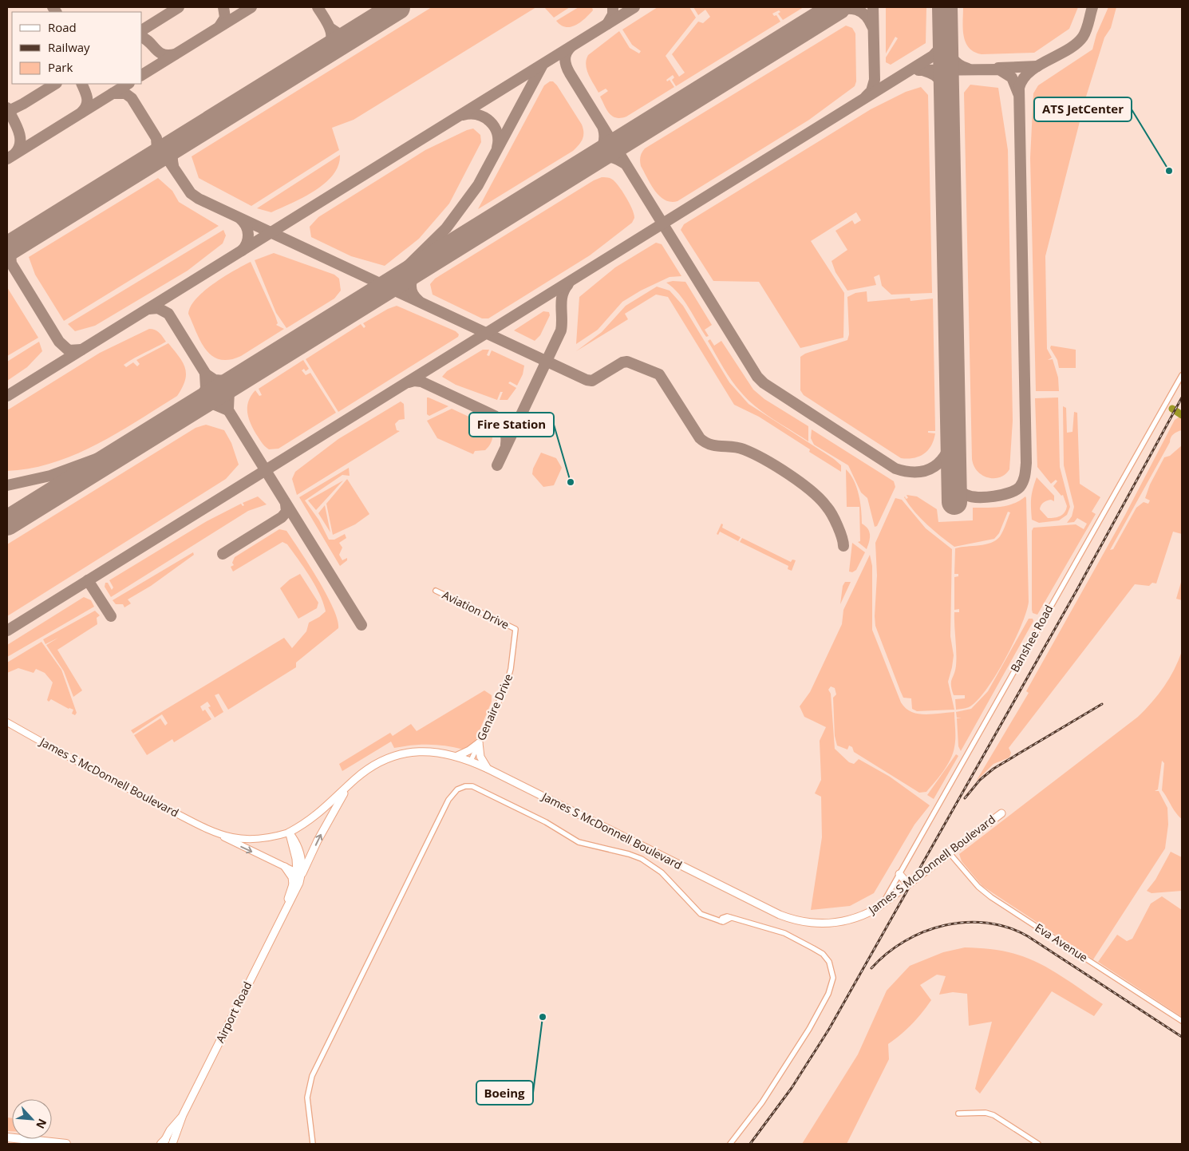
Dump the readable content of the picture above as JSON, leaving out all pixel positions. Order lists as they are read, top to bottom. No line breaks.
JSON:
{"streets":{"main road":["James S McDonnell Boulevard","Airport Road"],"street":["Aviation Drive","Banshee Road","Genaire Drive","Eva Avenue"]},"crossings":[["Aviation Drive","Genaire Drive"],["Banshee Road","James S McDonnell Boulevard"],["Genaire Drive","James S McDonnell Boulevard"],["James S McDonnell Boulevard","Eva Avenue"],["James S McDonnell Boulevard","Airport Road"]],"places":["ATS JetCenter","Fire Station","Boeing"],"legend":["Road","Railway","Park"],"north":"bottom right"}
